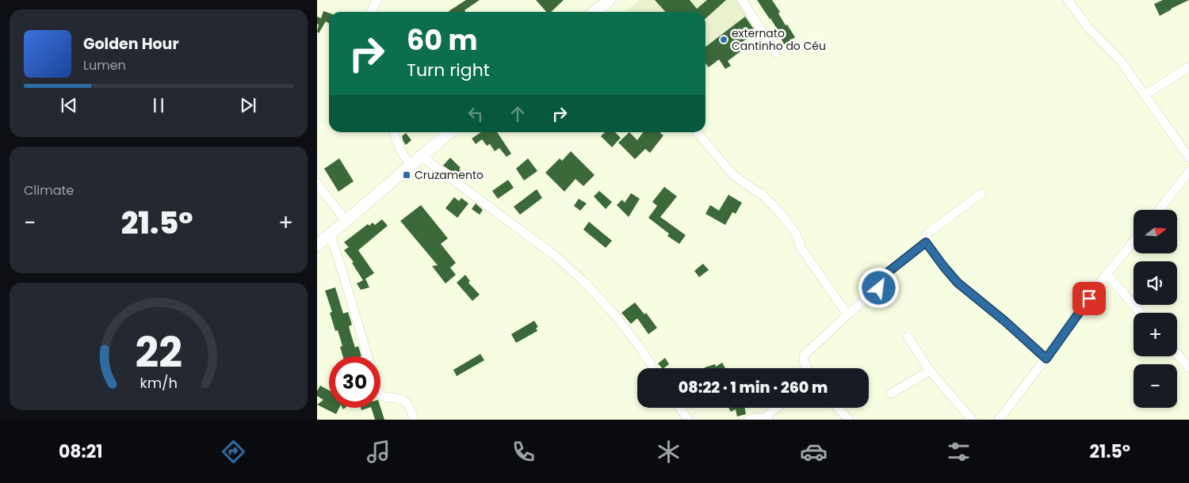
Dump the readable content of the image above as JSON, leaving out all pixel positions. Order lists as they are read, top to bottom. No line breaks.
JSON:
{"places":{"other":["externato Cantinho do Céu"],"transit":["Cruzamento"]},"north":"right","page":{"turn":["60 m","Turn right"],"song":["Golden Hour","Lumen"],"tile":"Climate","heat":["−","21.5°","+"],"map_buttons":["+","−"],"limit":"30","trip":"08:22 · 1 min · 260 m","tabs":["08:21","21.5°"],"gauge":["22","km/h"]}}
